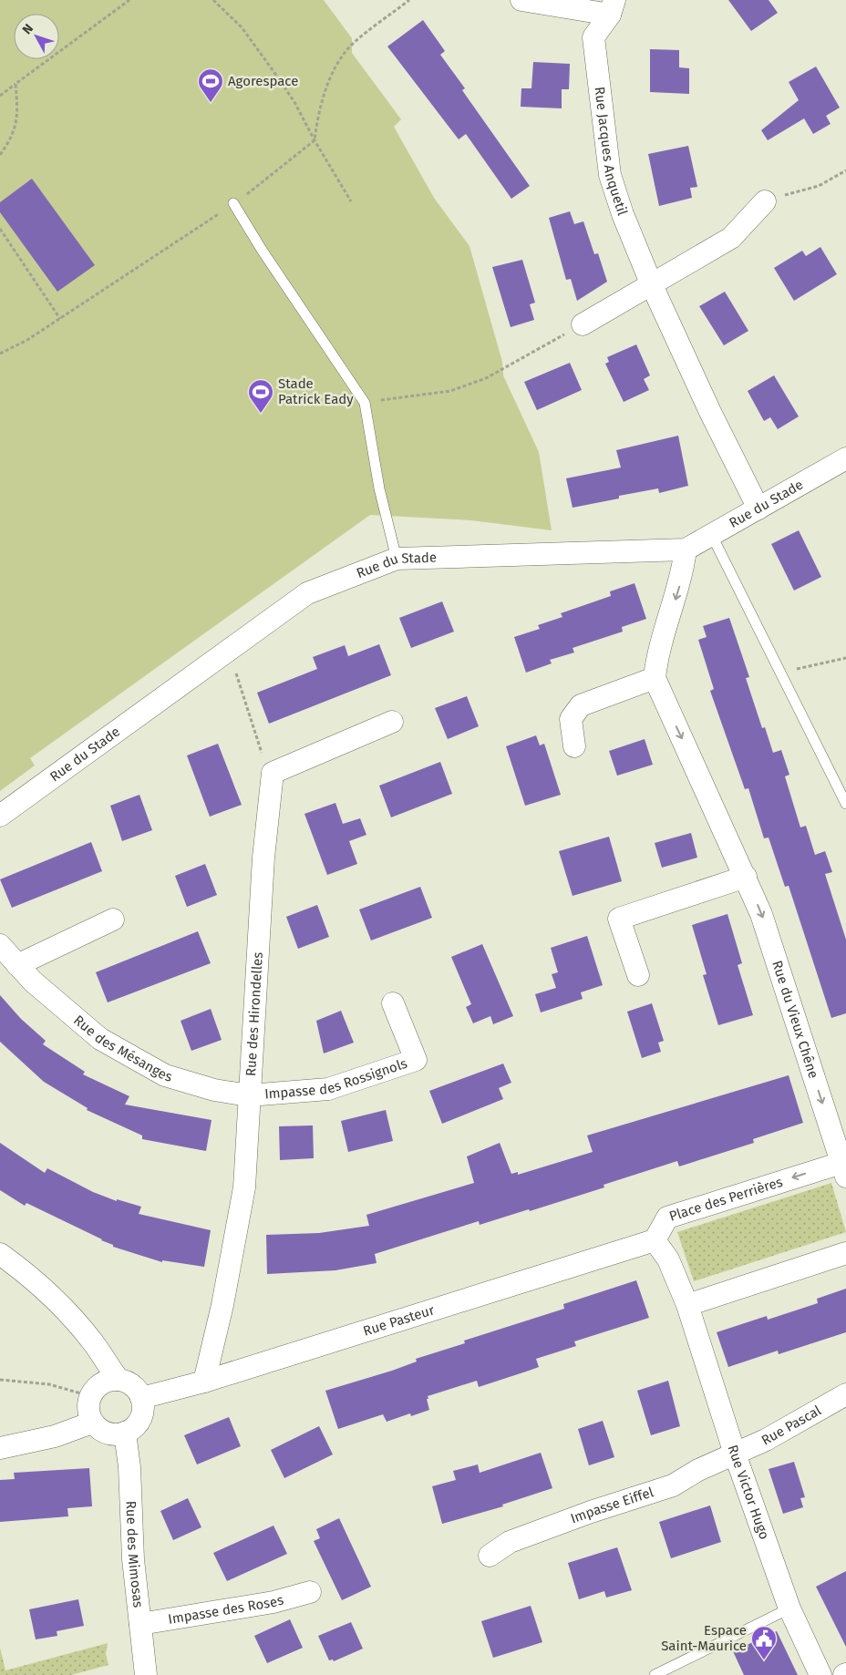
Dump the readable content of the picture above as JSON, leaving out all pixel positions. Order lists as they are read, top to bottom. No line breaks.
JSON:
{"streets":{"street":["Rue Jacques Anquetil","Rue du Stade","Rue des Hirondelles","Rue du Vieux Chêne","Rue des Mésanges","Impasse des Rossignols","Place des Perrières","Rue Pasteur","Rue Pascal","Rue Victor Hugo","Impasse Eiffel","Rue des Mimosas","Impasse des Roses"]},"crossings":[["Rue Jacques Anquetil","Rue du Stade"],["Rue des Hirondelles","Rue des Mésanges"],["Rue des Hirondelles","Impasse des Rossignols"],["Rue des Hirondelles","Rue Pasteur"],["Rue du Vieux Chêne","Place des Perrières"],["Rue des Mésanges","Impasse des Rossignols"],["Place des Perrières","Rue Pasteur"],["Rue Pasteur","Rue des Mimosas"],["Rue Pascal","Rue Victor Hugo"],["Rue Pascal","Impasse Eiffel"],["Rue Victor Hugo","Impasse Eiffel"],["Rue des Mimosas","Impasse des Roses"]],"one_way":["Rue du Vieux Chêne"],"places":{"sports":["Agorespace","Stade Patrick Eady"],"public building":["Espace Saint-Maurice"]},"north":"top left"}
